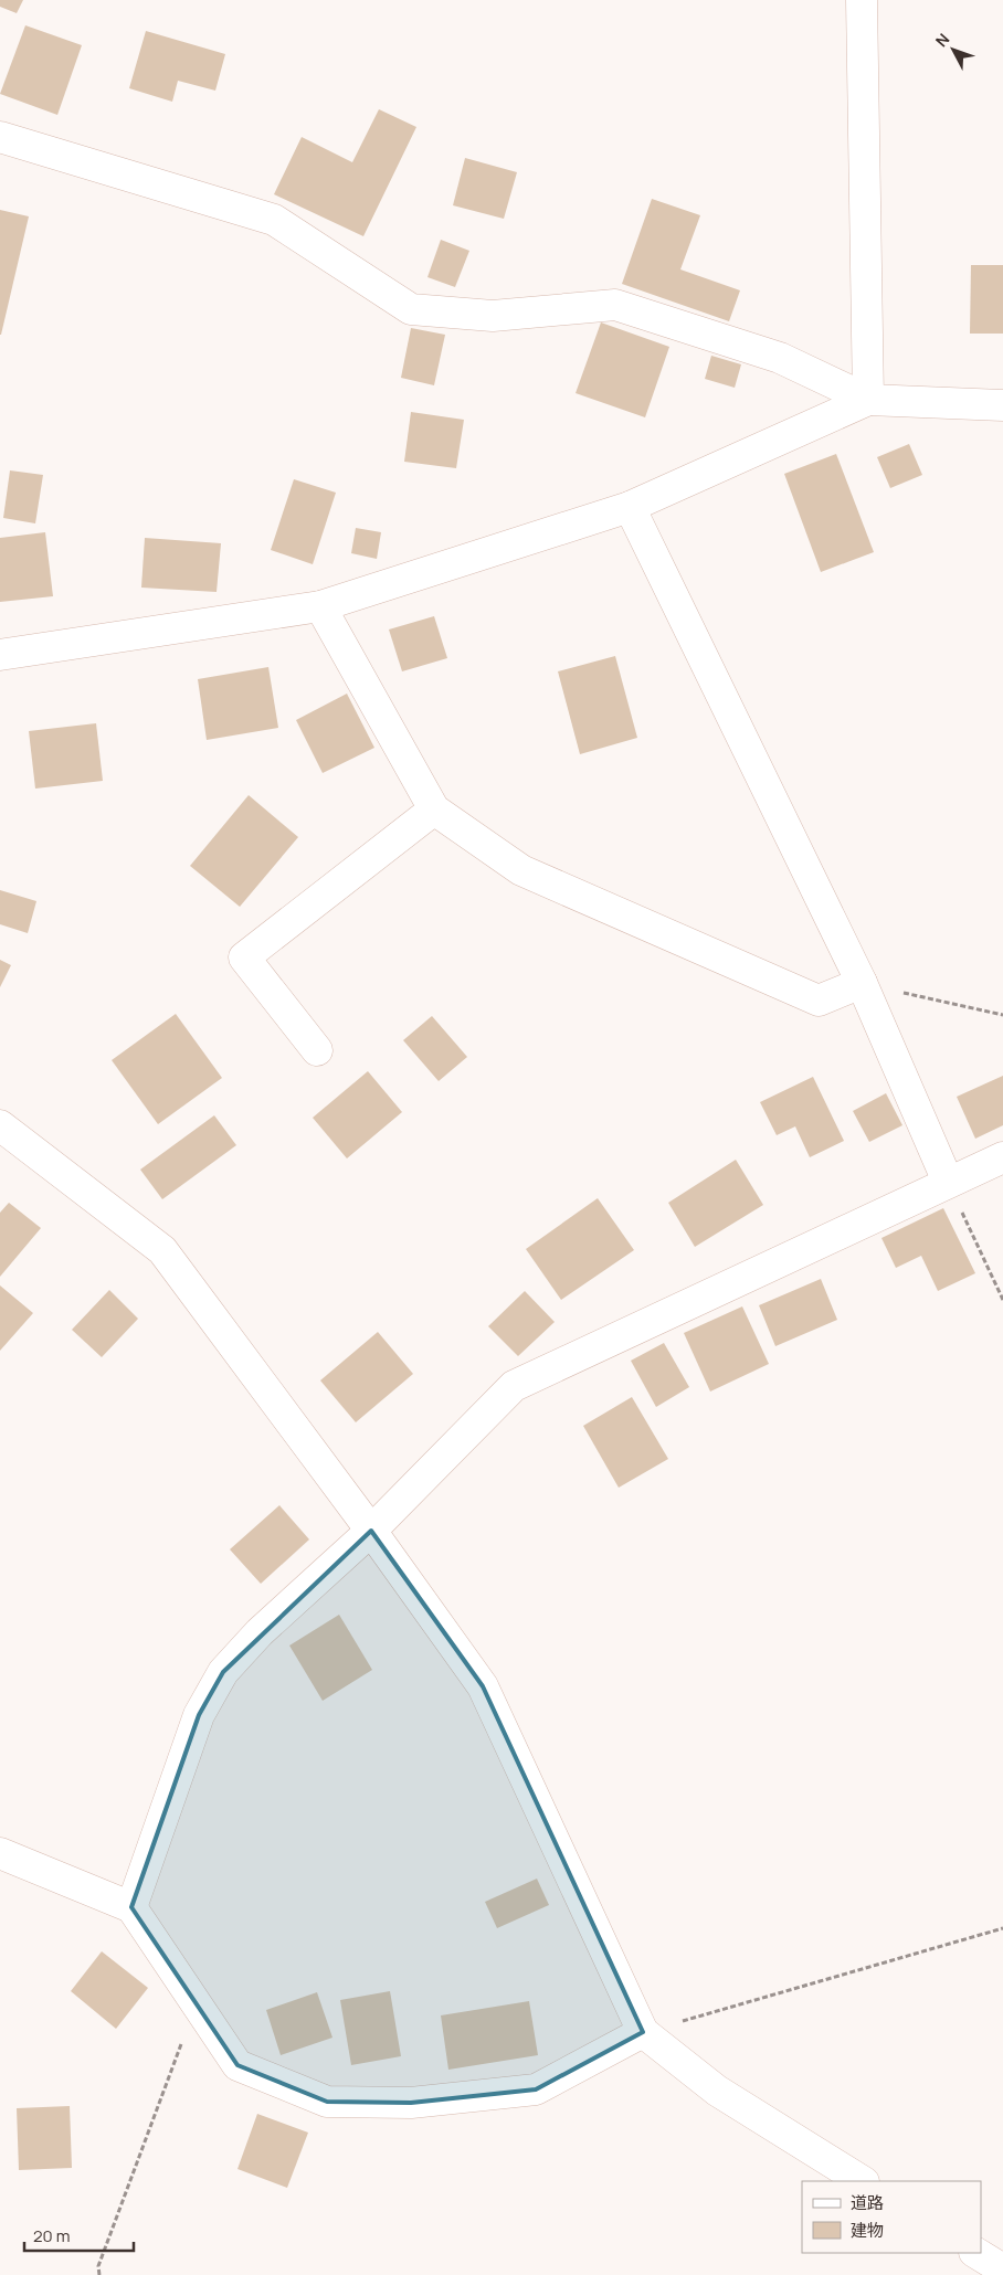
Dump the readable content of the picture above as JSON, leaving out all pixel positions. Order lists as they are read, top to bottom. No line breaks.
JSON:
{"legend":["道路","建物"],"scale_bar":"20 m","north":"top left"}
